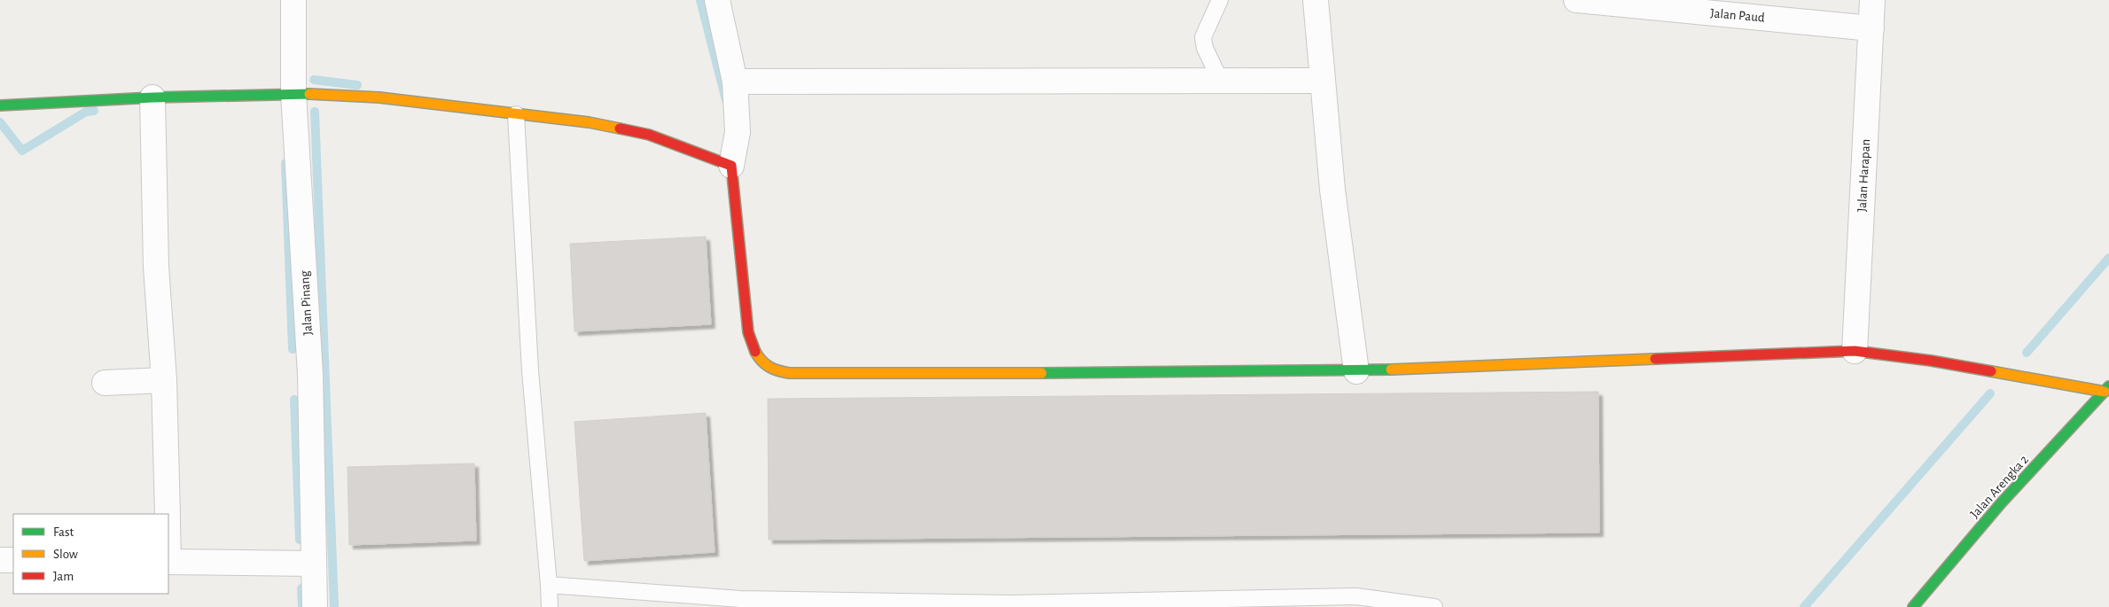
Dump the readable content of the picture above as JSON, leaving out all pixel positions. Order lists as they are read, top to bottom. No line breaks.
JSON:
{"streets":{"main road":["Jalan Arengka 2"],"street":["Jalan Paud","Jalan Harapan","Jalan Pinang"]},"crossings":[["Jalan Paud","Jalan Harapan"]],"legend":["Fast","Slow","Jam"]}
